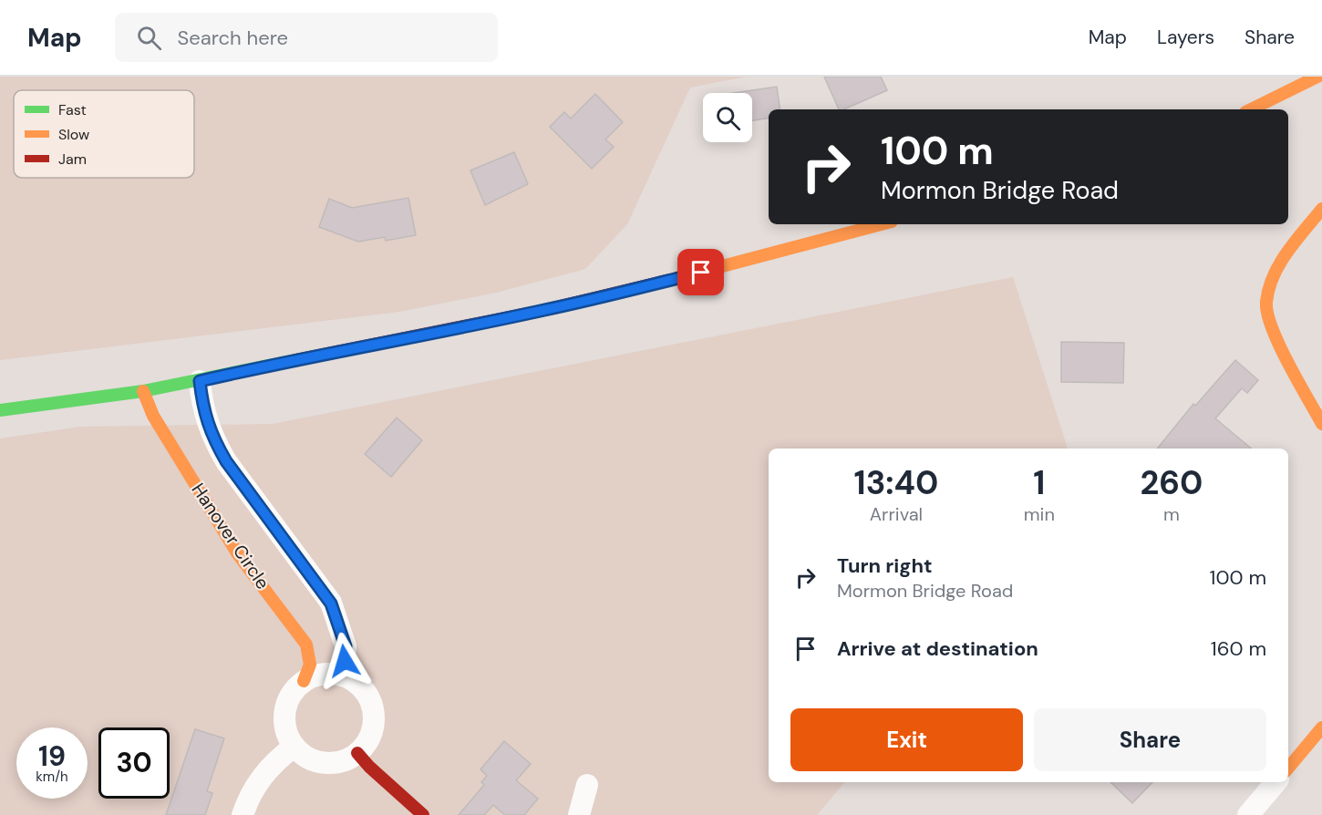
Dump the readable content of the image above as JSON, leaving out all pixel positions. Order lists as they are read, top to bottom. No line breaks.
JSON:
{"streets":{"main road":["Hanover Circle"]},"legend":["Fast","Slow","Jam"],"page":{"header":"Map","search":"Search here","nav":["Map","Layers","Share"],"turn":["100 m","Mormon Bridge Road"],"eta":["13:40","Arrival","1","min","260","m"],"list":[{"name":"Turn right","note":"Mormon Bridge Road","value":"100 m"},{"name":"Arrive at destination","value":"160 m"}],"buttons":["Exit","Share"],"speed":"19 km/h","limit":"30"}}
